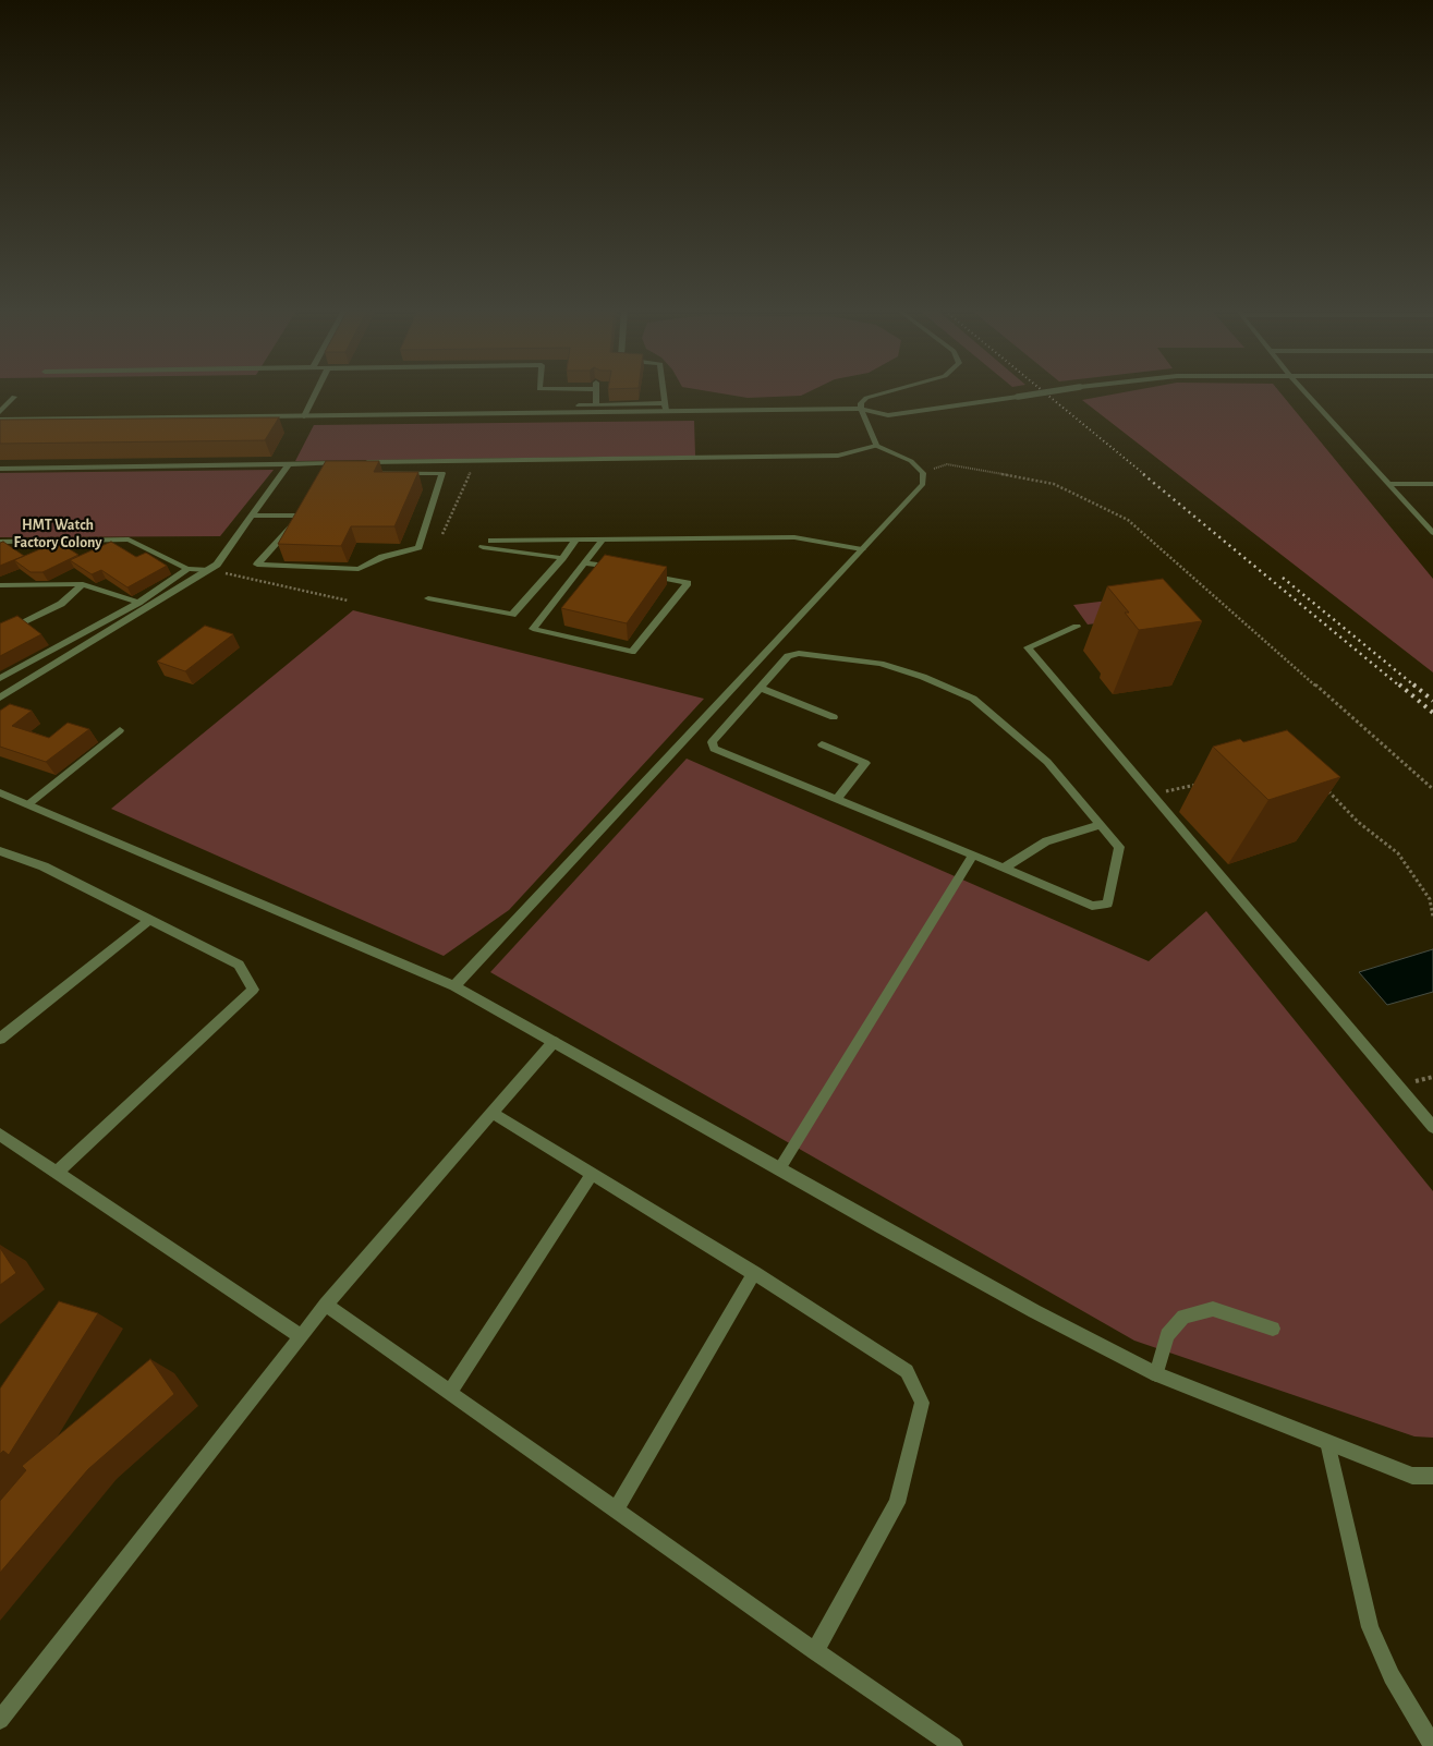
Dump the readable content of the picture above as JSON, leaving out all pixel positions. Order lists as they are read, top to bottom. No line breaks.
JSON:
{"districts":["HMT Watch Factory Colony"]}
